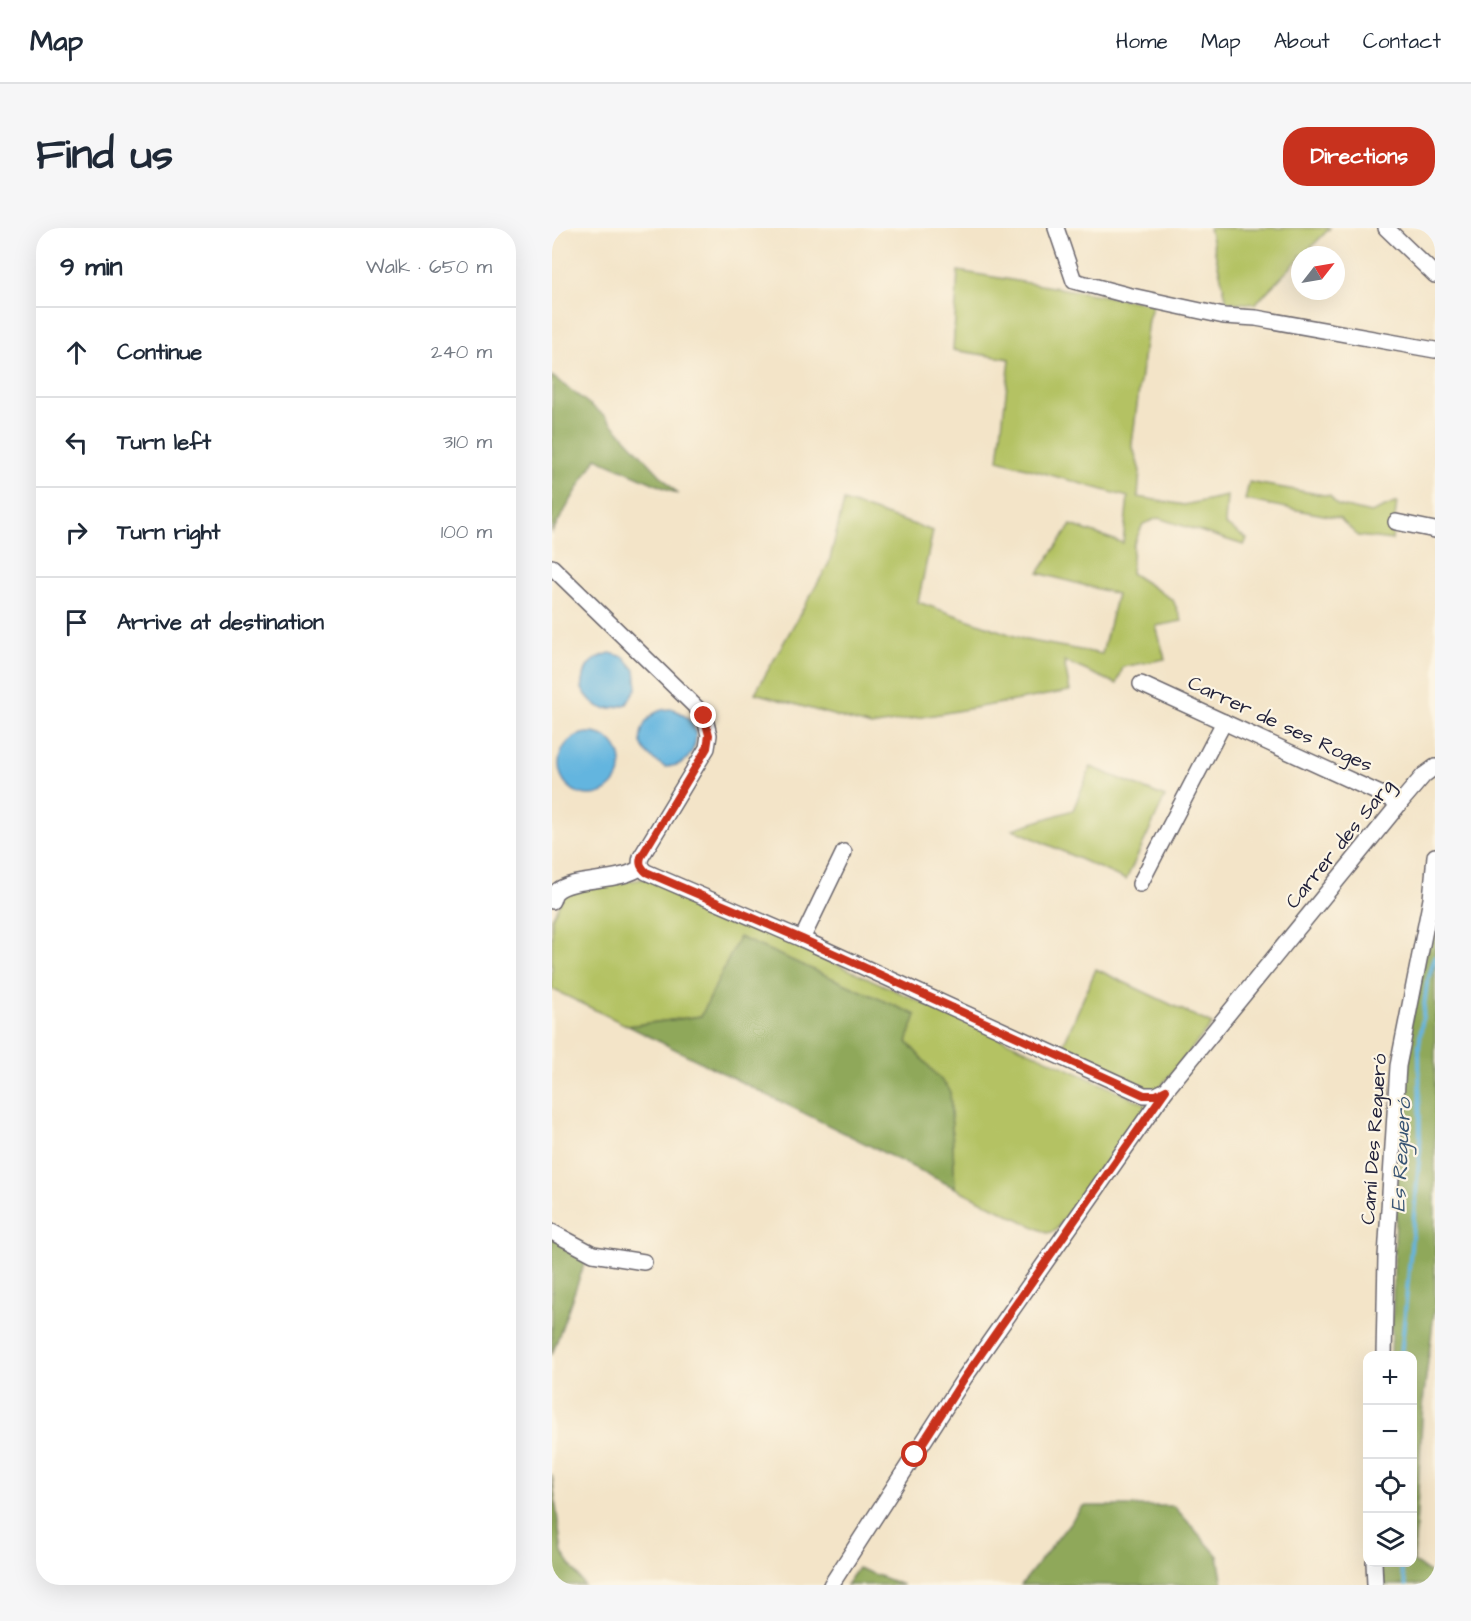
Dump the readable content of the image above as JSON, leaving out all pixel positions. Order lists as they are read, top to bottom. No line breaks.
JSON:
{"streets":{"street":["Carrer de ses Roges","Carrer des Sarg","Camí Des Regueró"]},"crossings":[["Carrer de ses Roges","Carrer des Sarg"]],"water":["Es Regueró"],"north":"top right","page":{"header":"Map","nav":["Home","Map","About","Contact"],"title":"Find us","buttons":"Directions","heading":["9 min","Walk · 650 m"],"list":[["Continue","240 m"],["Turn left","310 m"],["Turn right","100 m"],"Arrive at destination"],"map_buttons":["+","−"]}}
